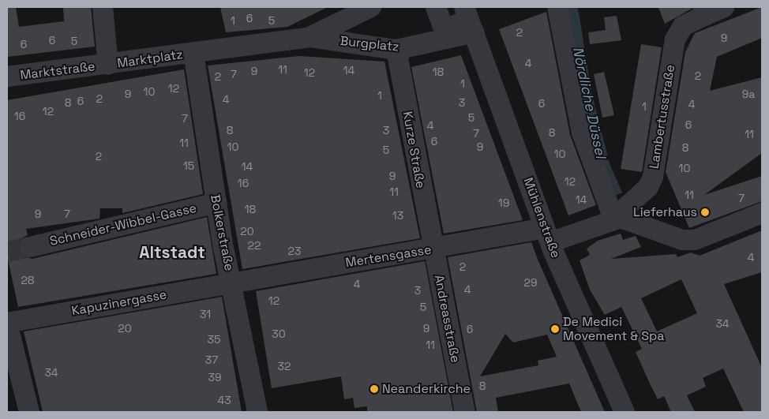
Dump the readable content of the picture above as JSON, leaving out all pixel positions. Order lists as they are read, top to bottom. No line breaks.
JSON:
{"streets":{"street":["Burgplatz","Marktplatz","Marktstraße","Lambertusstraße","Kurze Straße","Mühlenstraße","Schneider-Wibbel-Gasse","Bolkerstraße","Mertensgasse","Kapuzinergasse","Andreasstraße"]},"crossings":[["Burgplatz","Marktplatz"],["Burgplatz","Kurze Straße"],["Burgplatz","Mühlenstraße"],["Marktplatz","Marktstraße"],["Marktplatz","Bolkerstraße"],["Lambertusstraße","Mertensgasse"],["Kurze Straße","Mertensgasse"],["Kurze Straße","Andreasstraße"],["Mühlenstraße","Mertensgasse"],["Schneider-Wibbel-Gasse","Bolkerstraße"],["Bolkerstraße","Mertensgasse"],["Bolkerstraße","Kapuzinergasse"],["Mertensgasse","Kapuzinergasse"],["Mertensgasse","Andreasstraße"]],"districts":["Altstadt"],"water":["Nördliche Düssel"],"places":["Lieferhaus","De Medici Movement & Spa","Neanderkirche"],"house_numbers":["6","1","5","2","9","6","5","6","4","11","14","9","18","12","7","2","2","1","12","10","9","9a","1","2","4","6","8","3","6","4","1","12","16","5","7","6","4","8","3","8","7","11","6","11","10","9","8","5","10","2","15","14","10","9","12","16","11","11","7","14","19","18","9","7","13","20","22","23","4","2","28","29","4","4","3","12","5","31","34","20","9","6","30","35","11","37","32","34","39","8","43"]}
